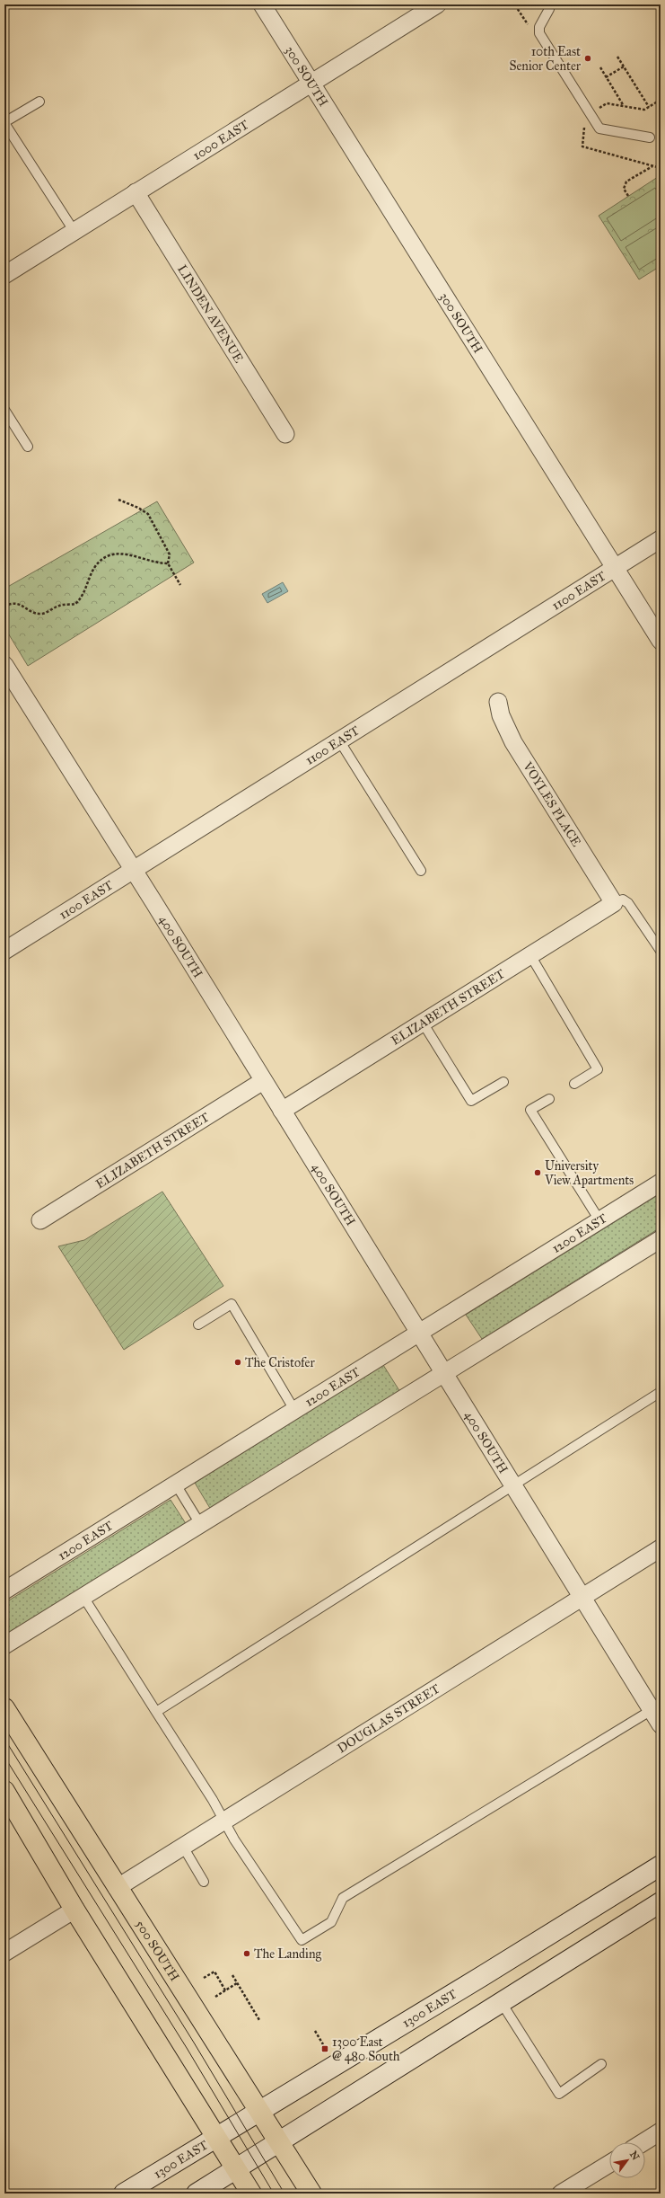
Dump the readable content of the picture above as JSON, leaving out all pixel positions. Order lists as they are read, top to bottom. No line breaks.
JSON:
{"streets":{"main road":["500 SOUTH","1300 EAST"],"street":["300 SOUTH","1000 EAST","LINDEN AVENUE","1100 EAST","VOYLES PLACE","400 SOUTH","ELIZABETH STREET","1200 EAST","DOUGLAS STREET"]},"crossings":[["300 SOUTH","1000 EAST"],["300 SOUTH","1100 EAST"],["1000 EAST","LINDEN AVENUE"],["1100 EAST","400 SOUTH"],["VOYLES PLACE","ELIZABETH STREET"],["400 SOUTH","ELIZABETH STREET"],["400 SOUTH","1200 EAST"],["400 SOUTH","DOUGLAS STREET"],["DOUGLAS STREET","500 SOUTH"],["500 SOUTH","1300 EAST"]],"places":{"other":["10th East Senior Center","University View Apartments","The Cristofer","The Landing"],"transit":["1300 East @ 480 South"]},"north":"top right"}
